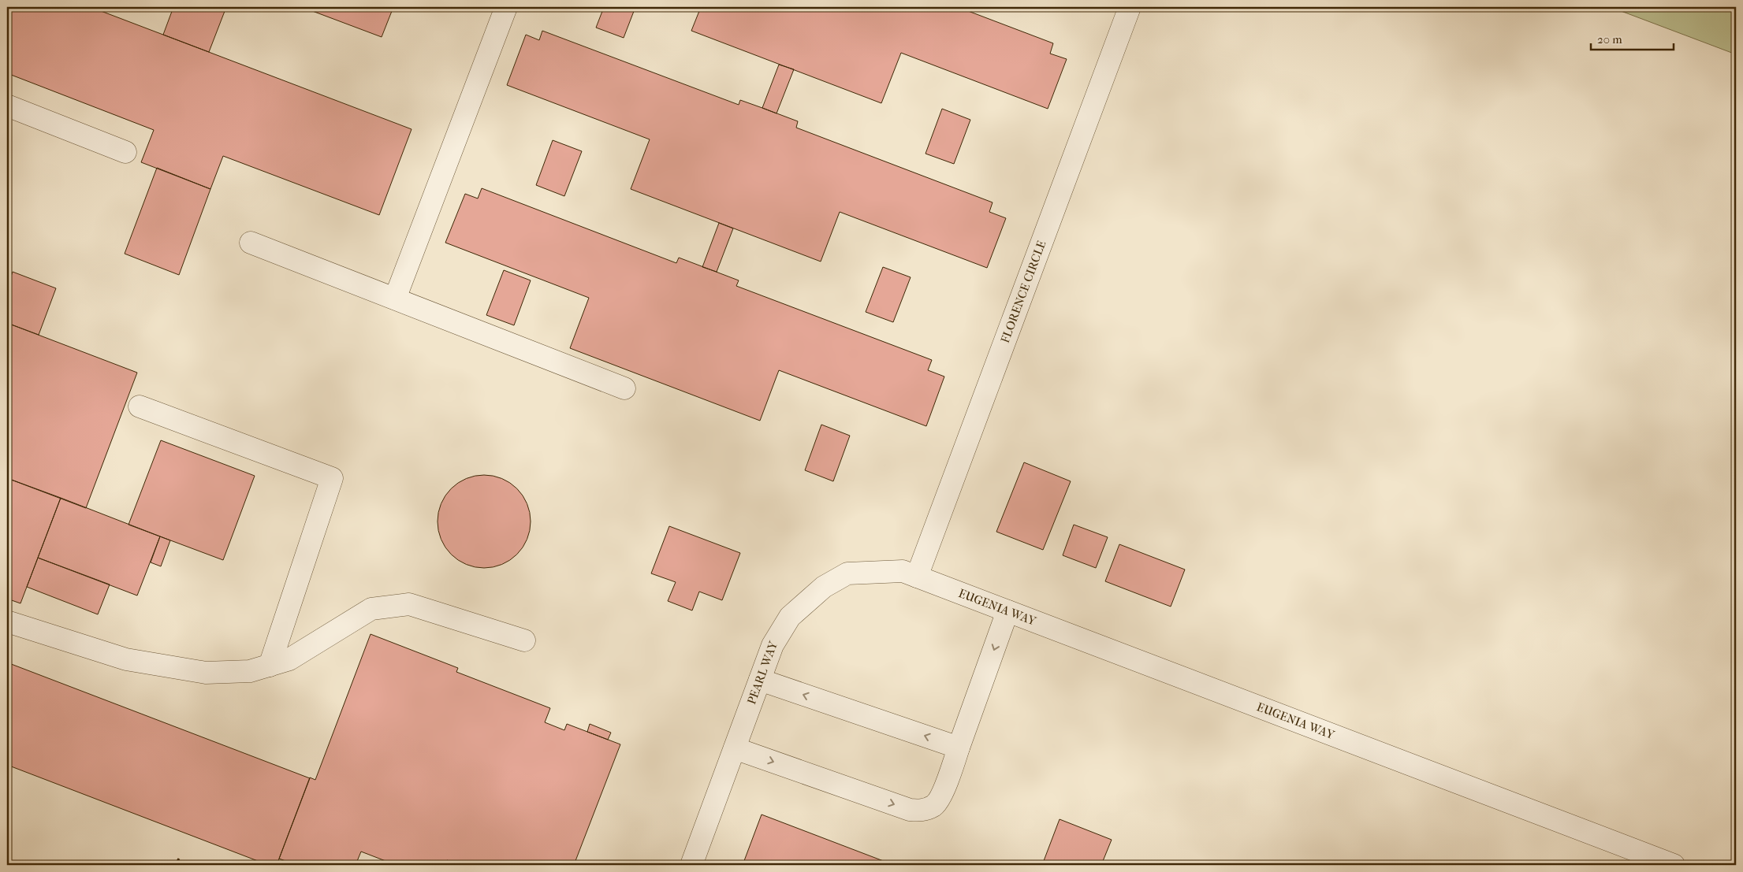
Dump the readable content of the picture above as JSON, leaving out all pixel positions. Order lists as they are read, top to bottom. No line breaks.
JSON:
{"streets":{"street":["FLORENCE CIRCLE","EUGENIA WAY","PEARL WAY"]},"crossings":[["FLORENCE CIRCLE","EUGENIA WAY"],["FLORENCE CIRCLE","PEARL WAY"],["EUGENIA WAY","PEARL WAY"]],"scale_bar":"20 m"}
